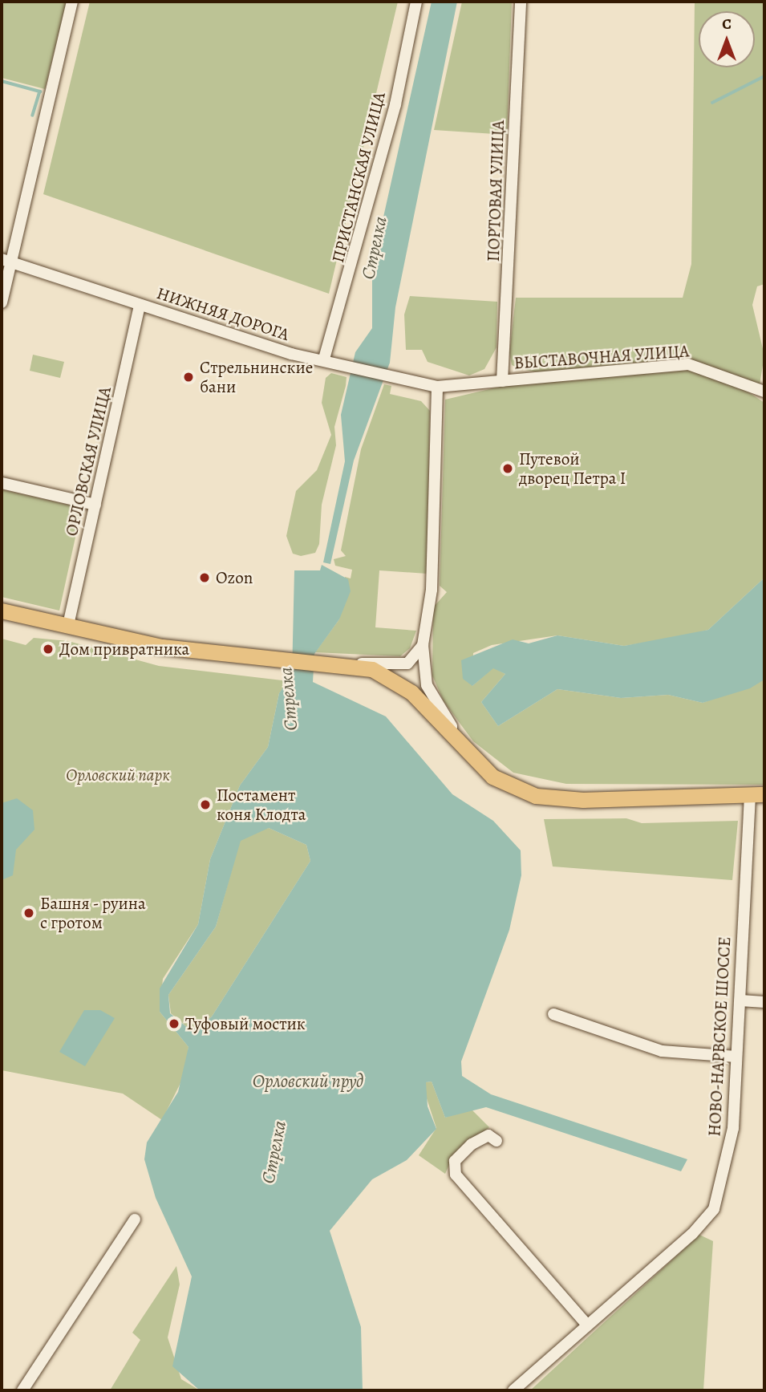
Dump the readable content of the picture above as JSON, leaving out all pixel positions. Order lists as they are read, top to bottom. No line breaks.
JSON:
{"streets":{"street":["ПРИСТАНСКАЯ УЛИЦА","ПОРТОВАЯ УЛИЦА","НИЖНЯЯ ДОРОГА","ВЫСТАВОЧНАЯ УЛИЦА","ОРЛОВСКАЯ УЛИЦА","НОВО-НАРВСКОЕ ШОССЕ"]},"crossings":[["ПРИСТАНСКАЯ УЛИЦА","НИЖНЯЯ ДОРОГА"],["ПОРТОВАЯ УЛИЦА","ВЫСТАВОЧНАЯ УЛИЦА"],["НИЖНЯЯ ДОРОГА","ВЫСТАВОЧНАЯ УЛИЦА"],["НИЖНЯЯ ДОРОГА","ОРЛОВСКАЯ УЛИЦА"]],"water":["Стрелка","Орловский пруд"],"parks":["Орловский парк"],"places":["Стрельнинские бани","Путевой дворец Петра I","Ozon","Дом привратника","Постамент коня Клодта","Башня - руина с гротом","Туфовый мостик"],"north":"top"}
